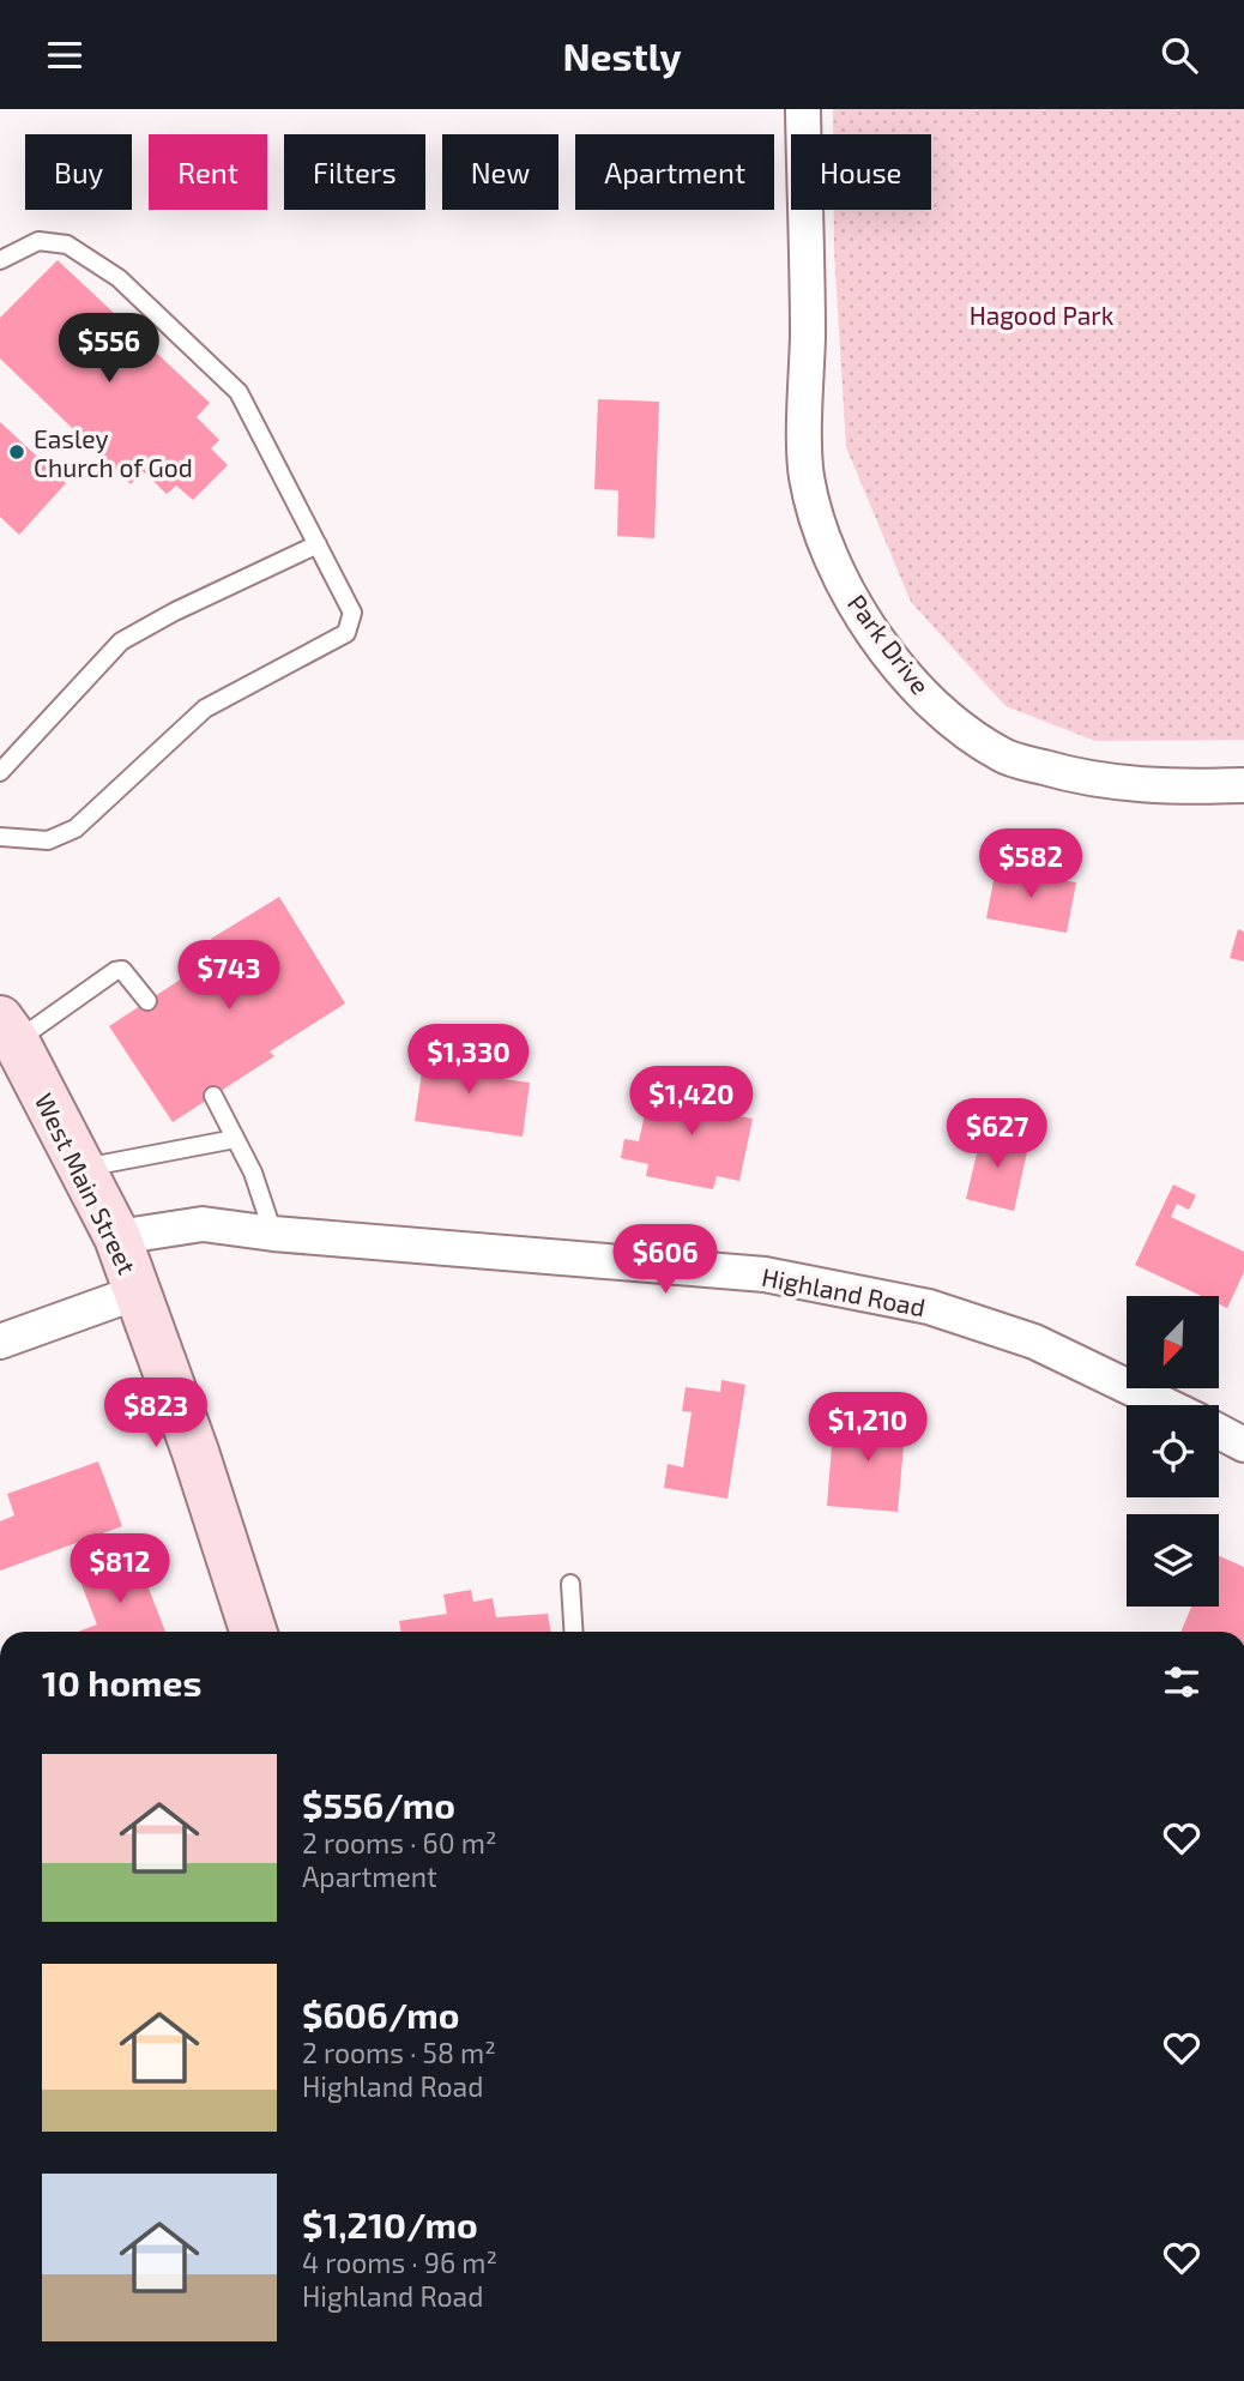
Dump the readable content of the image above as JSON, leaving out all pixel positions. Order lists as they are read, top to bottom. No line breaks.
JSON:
{"streets":{"main road":["West Main Street"],"street":["Park Drive","Highland Road"]},"crossings":[["West Main Street","Highland Road"]],"parks":["Hagood Park"],"places":["Easley Church of God"],"north":"bottom left","page":{"header":"Nestly","chip":["Buy","Rent","Filters","New","Apartment","House"],"price":["$556","$582","$743","$1,330","$1,420","$627","$606","$823","$1,210","$812"],"heading":"10 homes","list":[{"name":"$556/mo","note":"2 rooms · 60 m² · Apartment"},{"name":"$606/mo","note":"2 rooms · 58 m² · Highland Road"},{"name":"$1,210/mo","note":"4 rooms · 96 m² · Highland Road"}]}}
